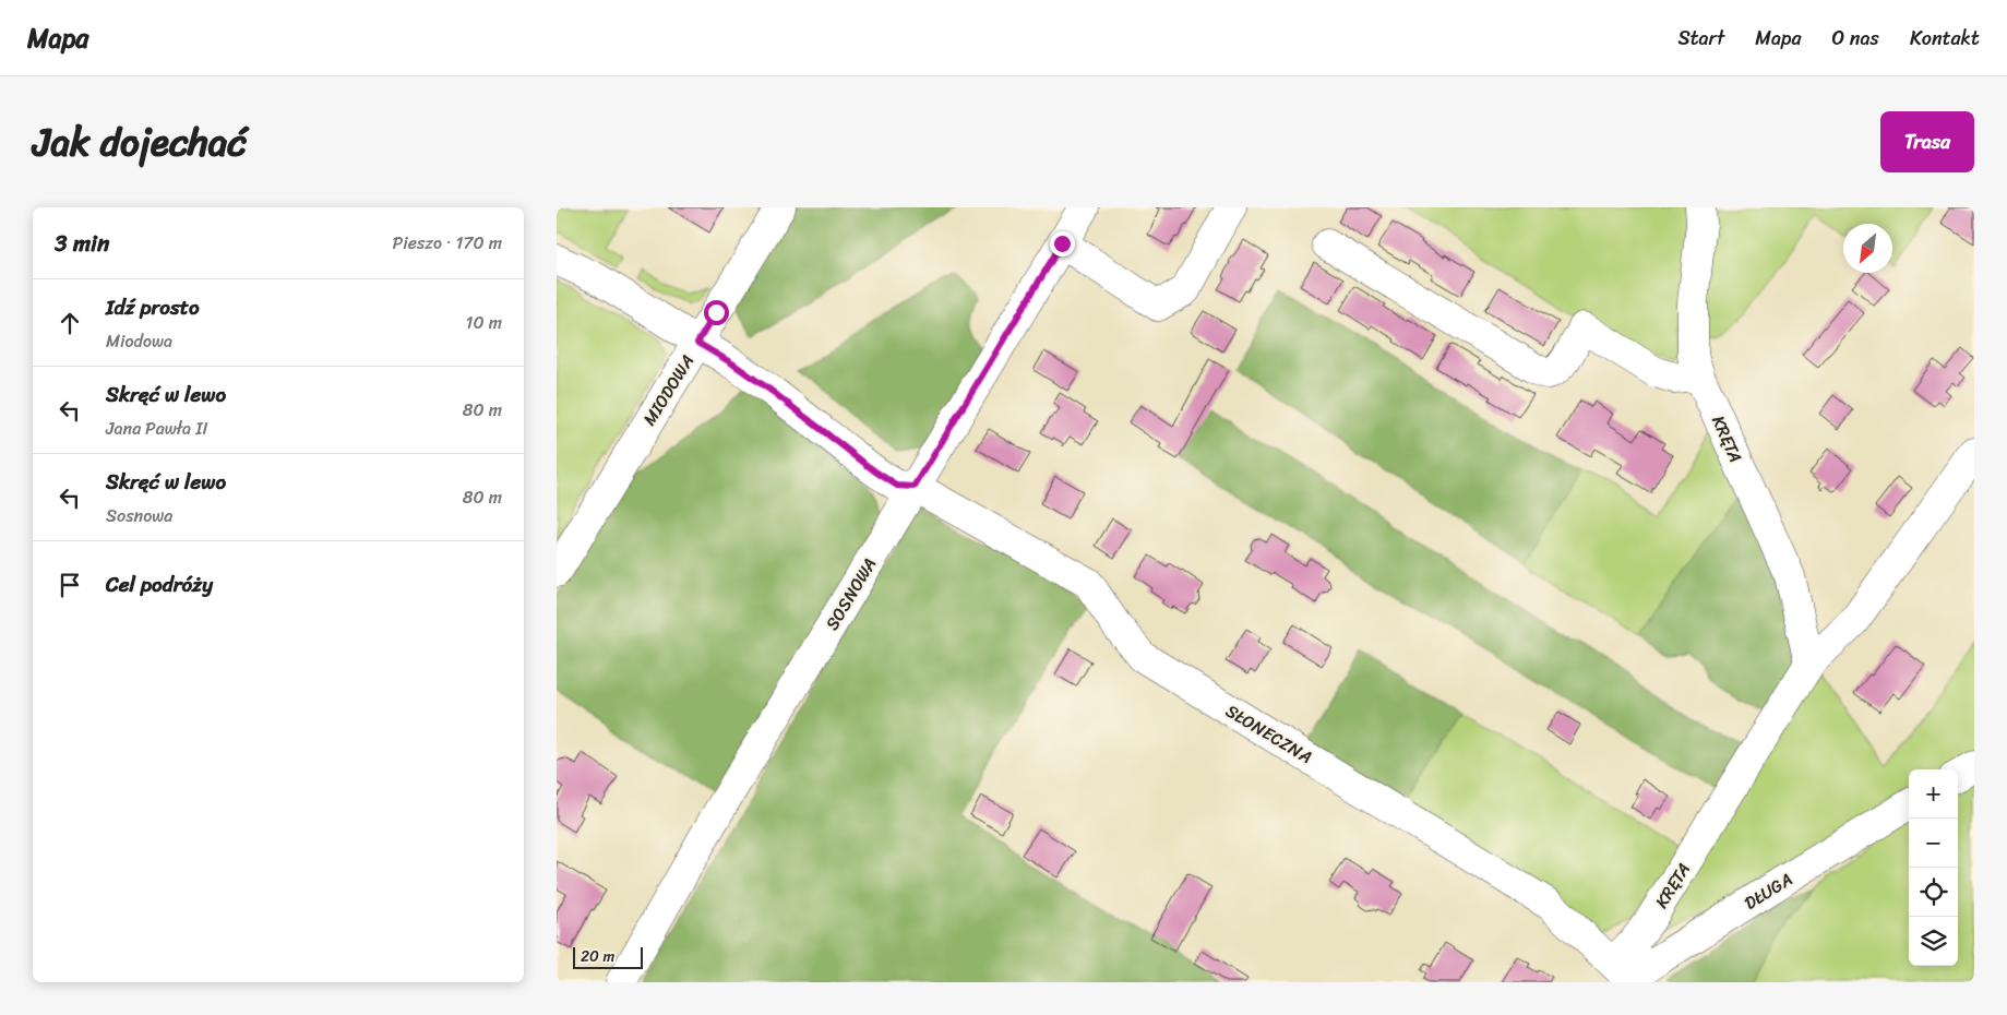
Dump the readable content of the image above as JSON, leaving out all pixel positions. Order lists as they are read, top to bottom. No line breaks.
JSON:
{"streets":{"street":["MIODOWA","KRĘTA","SOSNOWA","SŁONECZNA","DŁUGA"]},"crossings":[["MIODOWA","SŁONECZNA"],["KRĘTA","SŁONECZNA"],["KRĘTA","DŁUGA"],["SOSNOWA","SŁONECZNA"],["SŁONECZNA","DŁUGA"]],"scale_bar":"20 m","north":"bottom left","page":{"header":"Mapa","nav":["Start","Mapa","O nas","Kontakt"],"title":"Jak dojechać","buttons":"Trasa","heading":["3 min","Pieszo · 170 m"],"list":[["Idź prosto","Miodowa","10 m"],["Skręć w lewo","Jana Pawła II","80 m"],["Skręć w lewo","Sosnowa","80 m"],"Cel podróży"],"map_buttons":["+","−"],"scale":"20 m"}}
